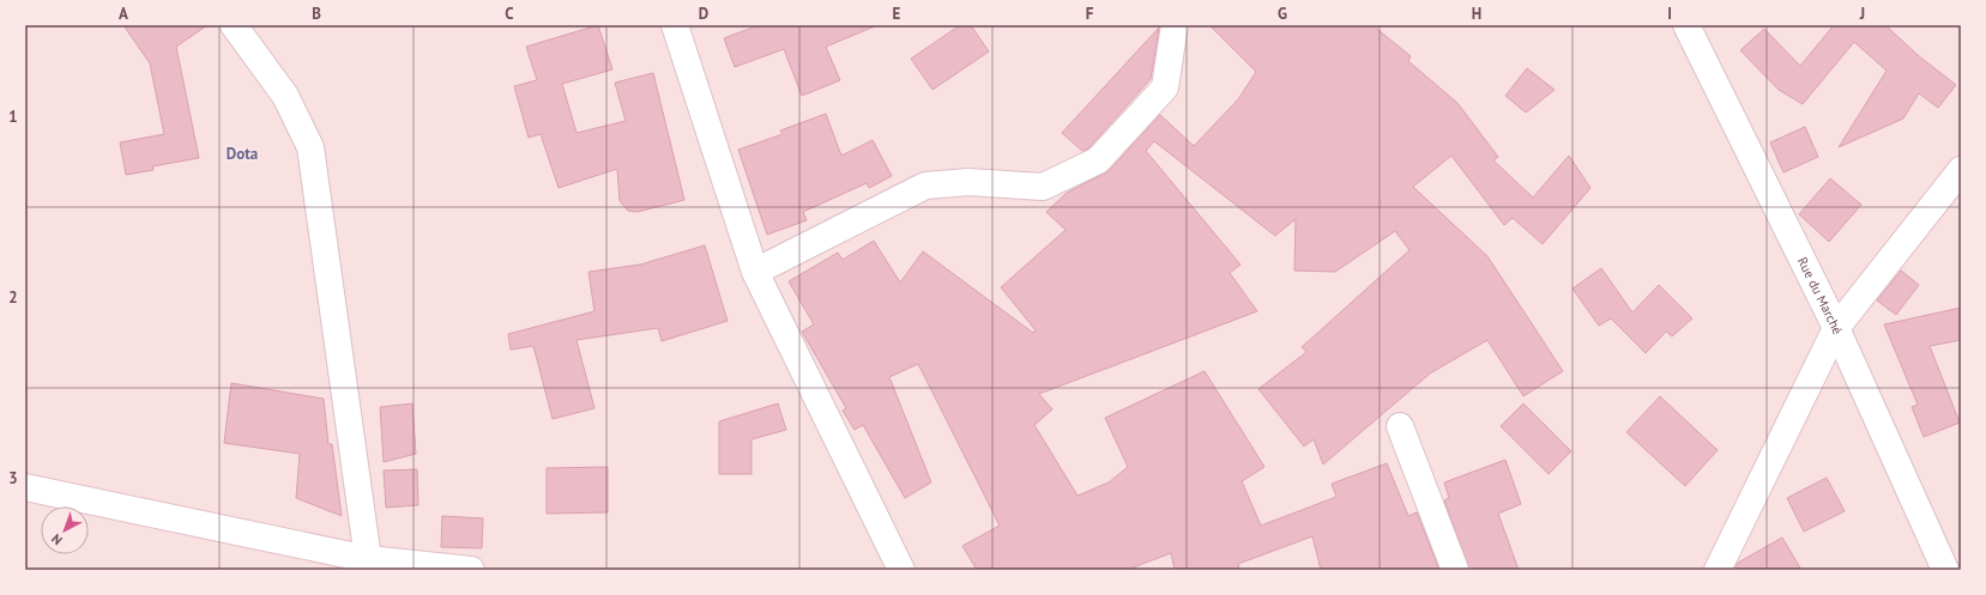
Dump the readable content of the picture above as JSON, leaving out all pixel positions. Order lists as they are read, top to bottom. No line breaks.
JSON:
{"streets":{"street":["Rue du Marché"]},"districts":["Dota"],"north":"bottom left","grid":{"columns":["A","B","C","D","E","F","G","H","I","J"],"rows":["1","2","3"]}}
